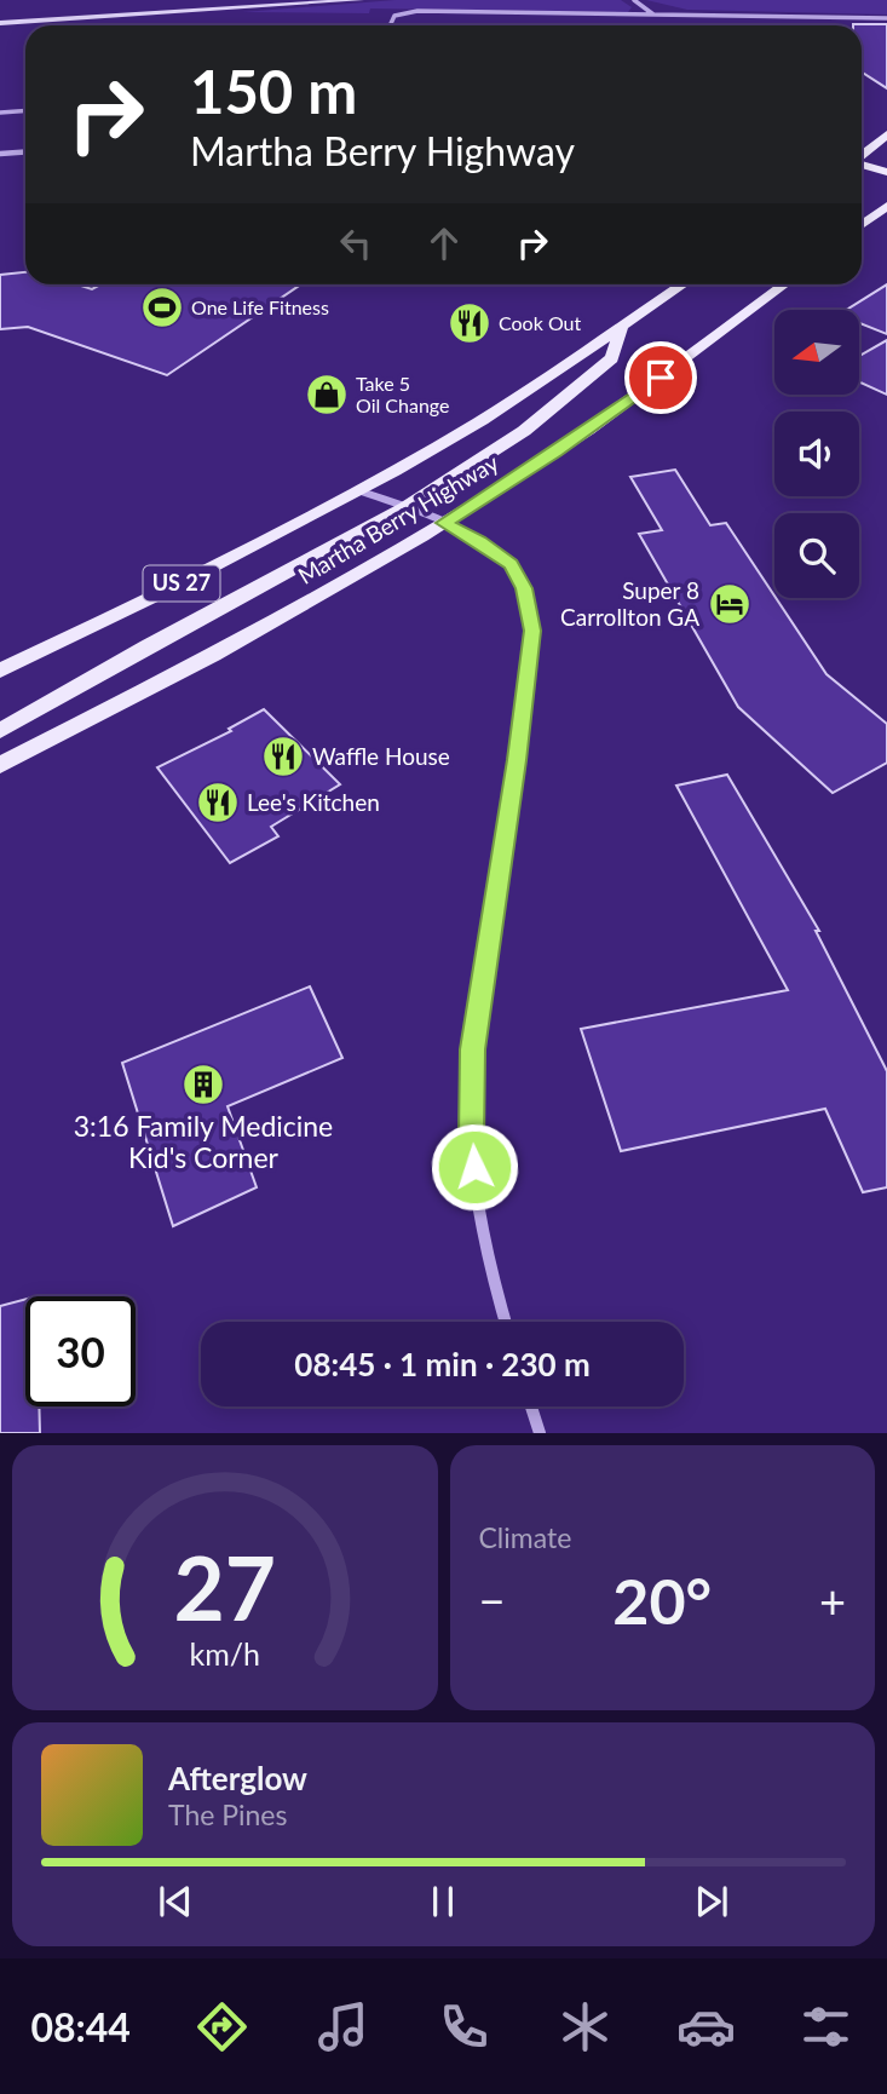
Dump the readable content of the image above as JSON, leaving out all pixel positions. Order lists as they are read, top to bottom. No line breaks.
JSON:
{"streets":{"main road":["Martha Berry Highway","US 27"]},"places":{"sports":["One Life Fitness"],"restaurant":["Cook Out","Waffle House","Lee's Kitchen"],"shop":["Take 5 Oil Change"],"hotel":["Super 8 Carrollton GA"],"building":["3:16 Family Medicine Kid's Corner"]},"north":"left","page":{"turn":["150 m","Martha Berry Highway"],"limit":"30","trip":"08:45 · 1 min · 230 m","tile":"Climate","heat":["−","20°","+"],"song":["Afterglow","The Pines"],"tabs":"08:44","gauge":["27","km/h"]}}
